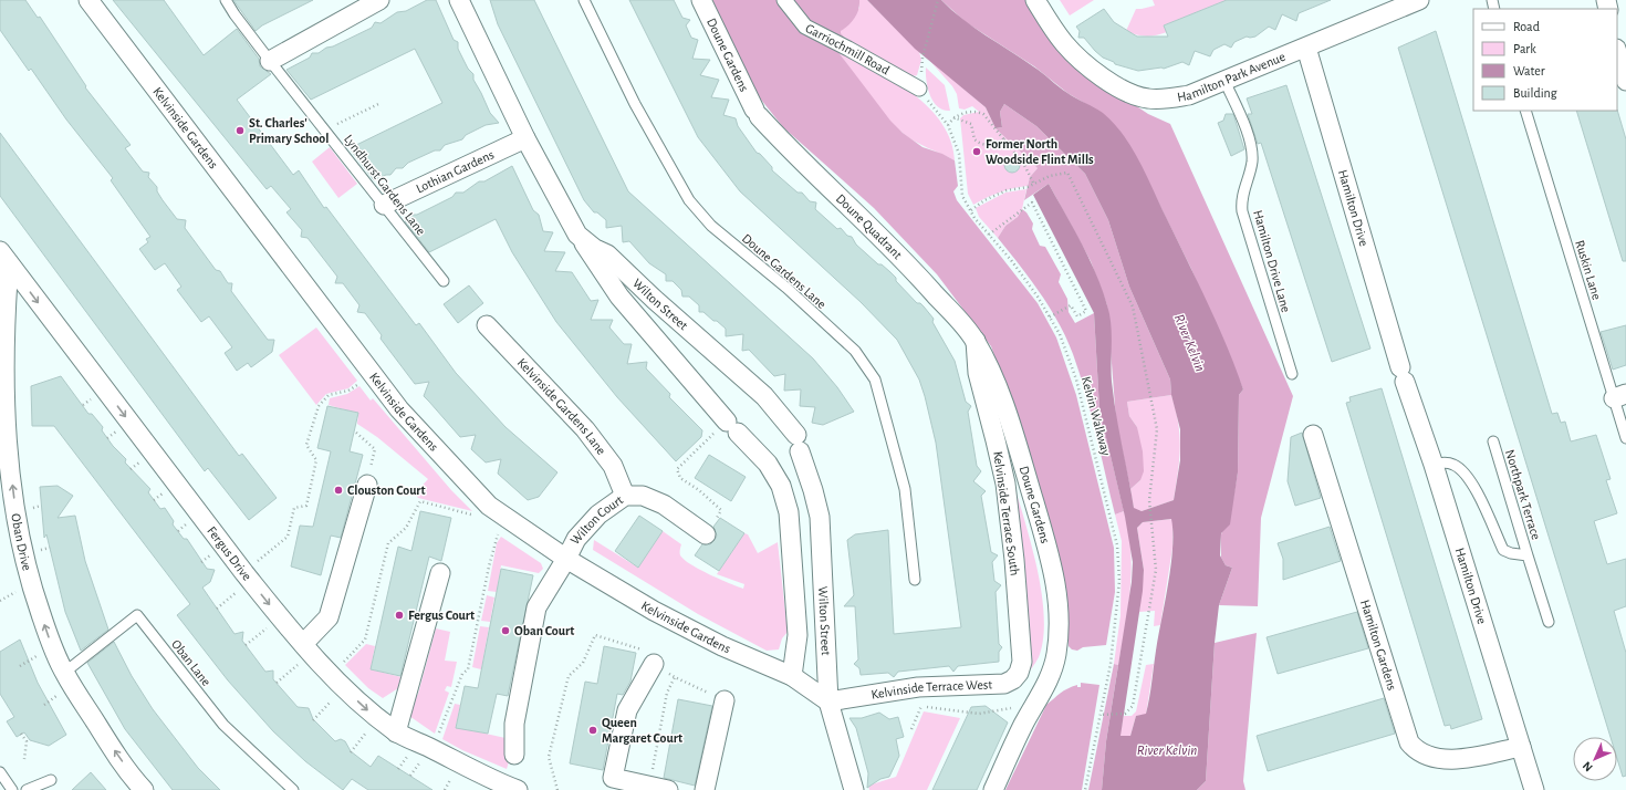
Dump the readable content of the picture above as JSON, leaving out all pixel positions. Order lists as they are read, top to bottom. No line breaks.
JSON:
{"streets":{"street":["Garriochmill Road","Doune Gardens","Hamilton Park Avenue","Kelvinside Gardens","Lothian Gardens","Hamilton Drive","Doune Quadrant","Wilton Street","Kelvinside Gardens Lane","Kelvinside Terrace South","Wilton Court","Oban Drive","Fergus Drive","Hamilton Gardens","Kelvinside Terrace West"],"lane":["Lyndhurst Gardens Lane","Hamilton Drive Lane","Ruskin Lane","Doune Gardens Lane","Northpark Terrace","Oban Lane"],"path":["Kelvin Walkway"]},"crossings":[["Garriochmill Road","Kelvin Walkway"],["Doune Gardens","Doune Quadrant"],["Doune Gardens","Kelvinside Terrace South"],["Hamilton Park Avenue","Hamilton Drive"],["Hamilton Park Avenue","Hamilton Drive Lane"],["Kelvinside Gardens","Wilton Street"],["Kelvinside Gardens","Wilton Court"],["Kelvinside Gardens","Kelvinside Terrace West"],["Lothian Gardens","Lyndhurst Gardens Lane"],["Lothian Gardens","Wilton Street"],["Hamilton Drive","Northpark Terrace"],["Hamilton Drive","Hamilton Gardens"],["Doune Quadrant","Kelvinside Terrace South"],["Wilton Street","Kelvinside Terrace West"],["Kelvinside Gardens Lane","Wilton Court"],["Kelvinside Terrace South","Kelvinside Terrace West"],["Oban Drive","Fergus Drive"],["Oban Drive","Oban Lane"]],"one_way":["Oban Drive","Fergus Drive"],"water":["River Kelvin"],"places":["St. Charles' Primary School","Former North Woodside Flint Mills","Clouston Court","Fergus Court","Oban Court","Queen Margaret Court"],"legend":["Road","Park","Water","Building"],"north":"bottom left"}
